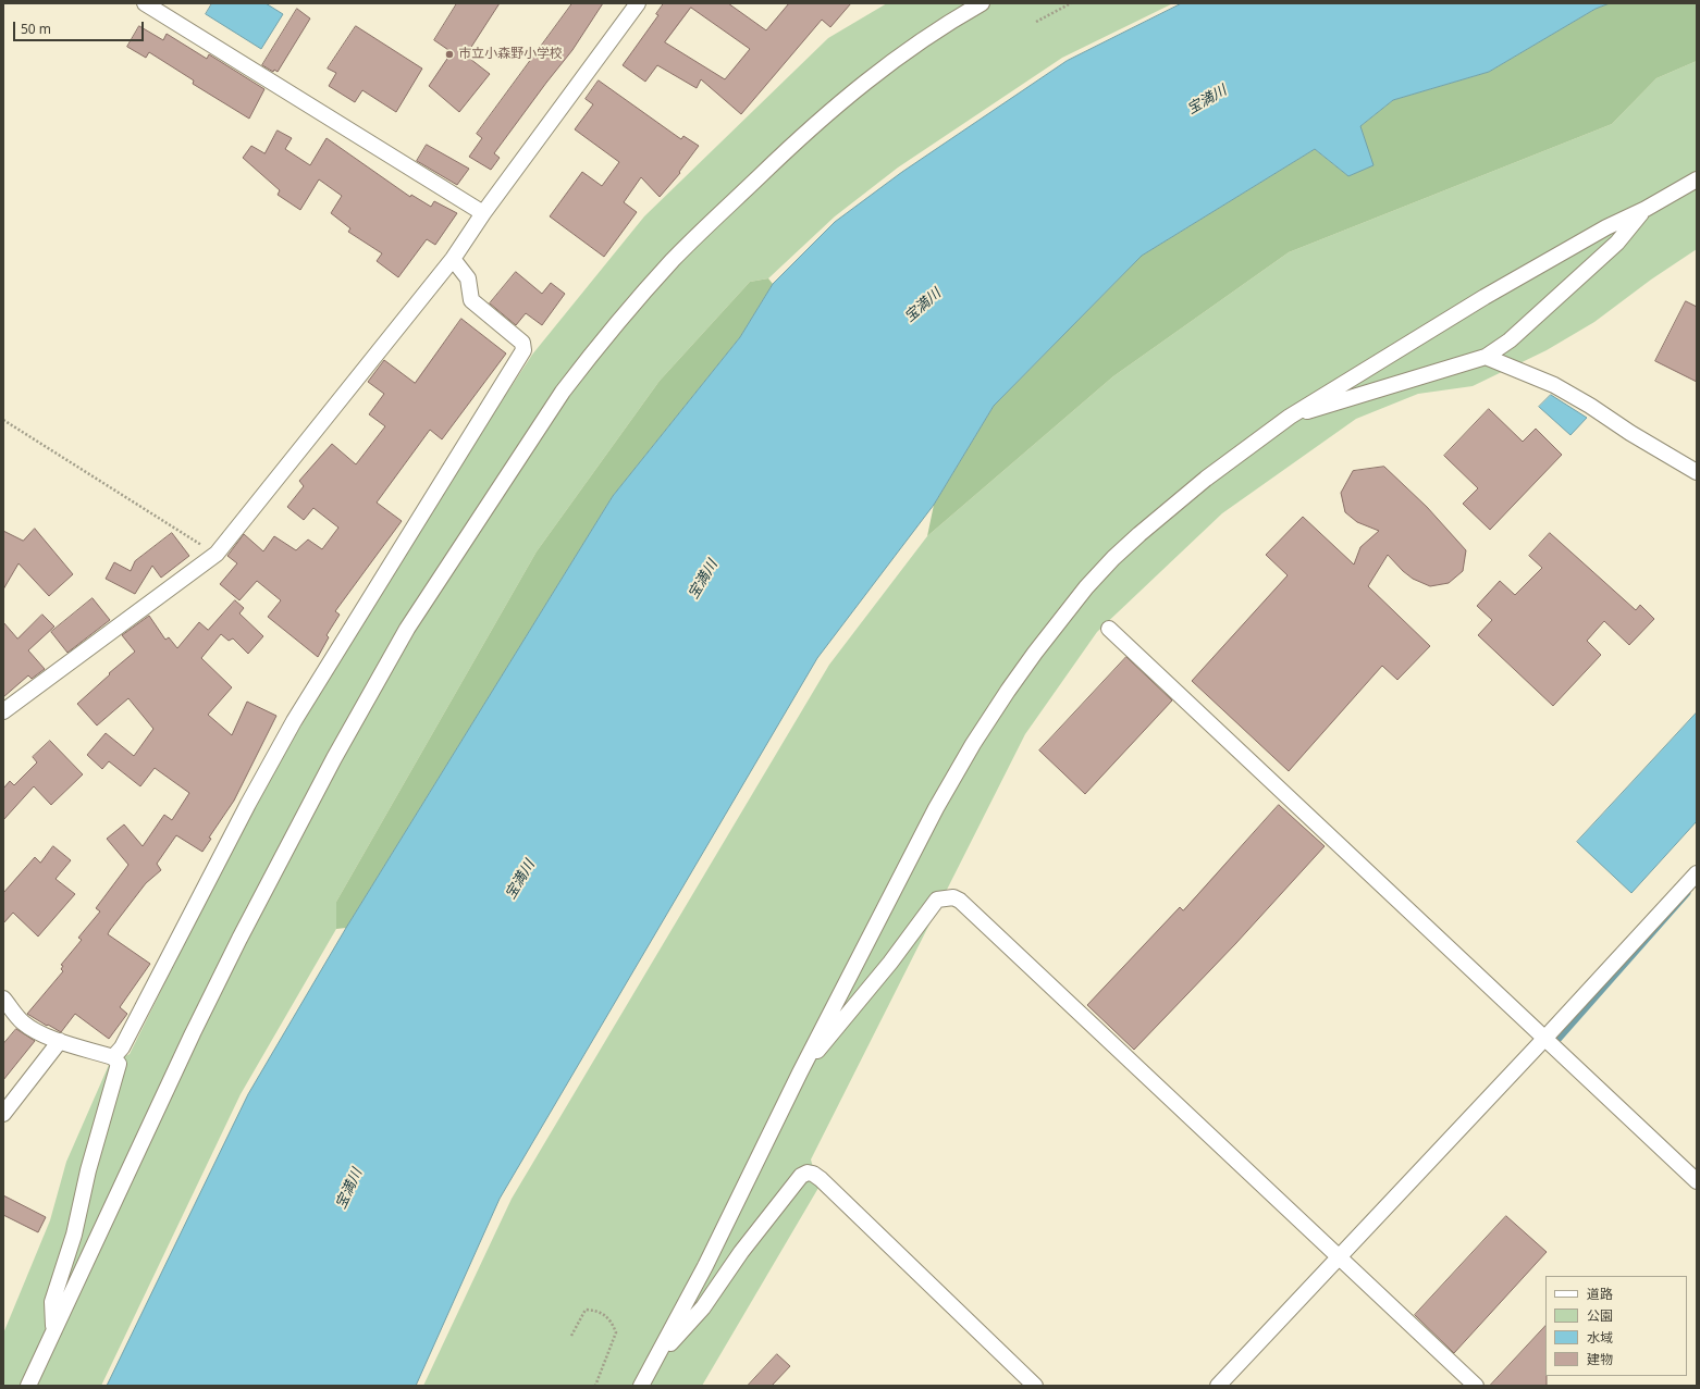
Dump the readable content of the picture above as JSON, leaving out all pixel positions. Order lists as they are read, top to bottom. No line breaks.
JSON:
{"water":["宝満川"],"places":["市立小森野小学校"],"legend":["道路","公園","水域","建物"],"scale_bar":"50 m"}
